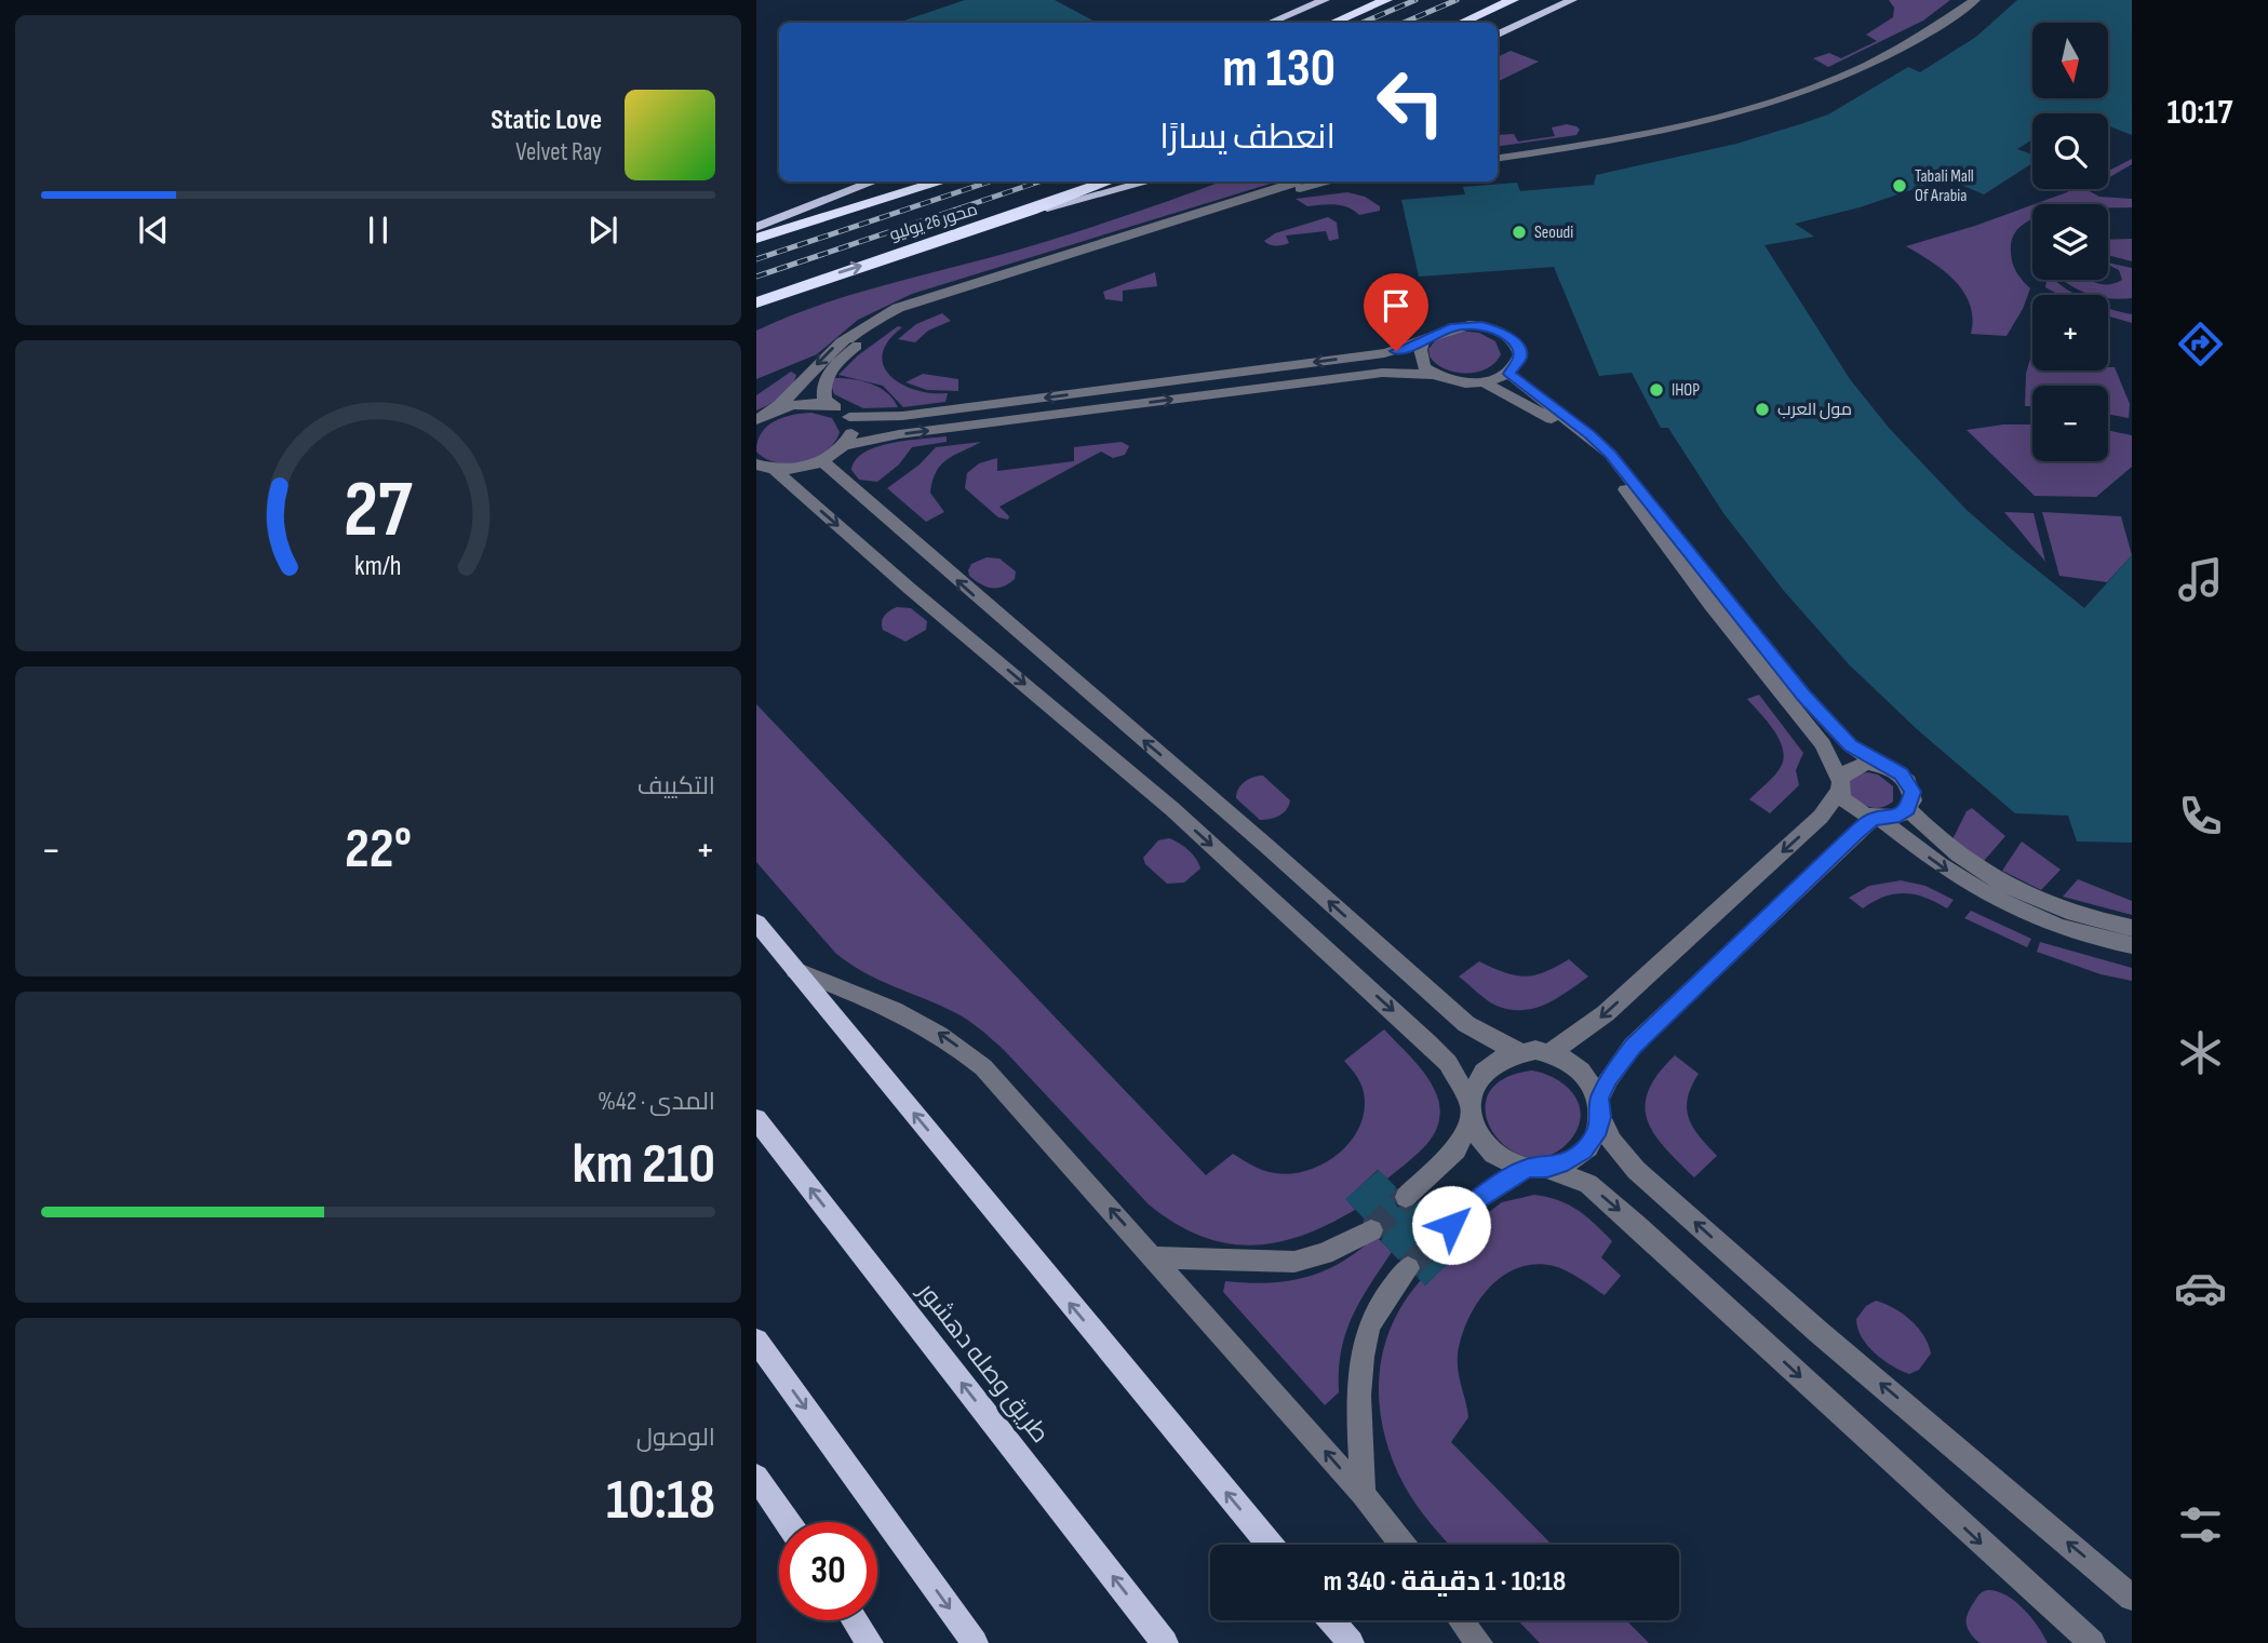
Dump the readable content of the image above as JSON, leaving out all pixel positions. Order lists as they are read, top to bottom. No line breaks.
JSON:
{"streets":{"highway":["محور 26 يوليو"],"main road":["طريق وصله دهشور"]},"places":["Tabali Mall Of Arabia","Seoudi","IHOP","مول العرب"],"north":"bottom","page":{"tabs":"10:17","map_buttons":["+","−"],"turn":["130 m","انعطف يسارًا"],"song":["Static Love","Velvet Ray"],"tile":["التكييف",["المدى · 42%","210 km"],["الوصول","10:18"]],"heat":["−","22°","+"],"limit":"30","trip":"10:18 · 1 دقيقة · 340 m","gauge":["27","km/h"]}}
